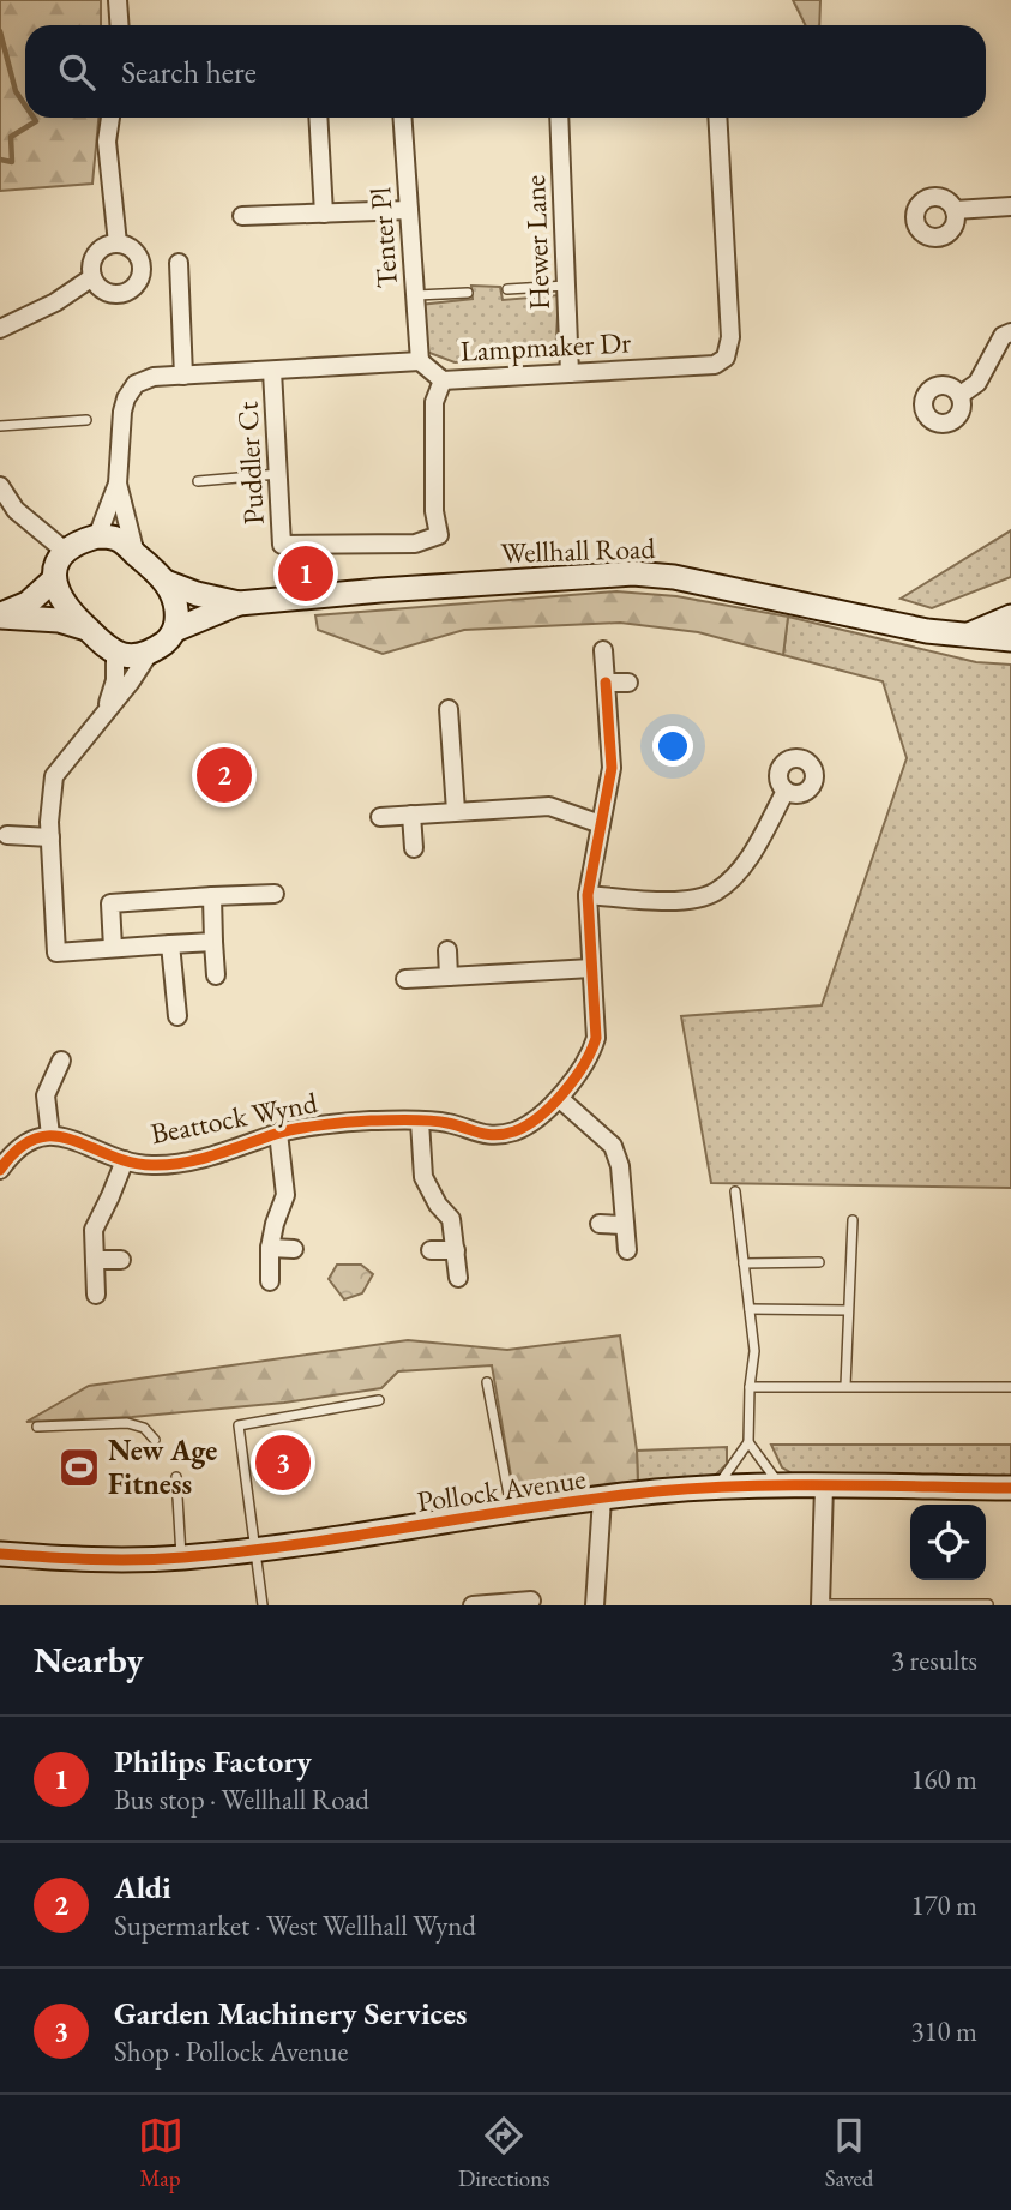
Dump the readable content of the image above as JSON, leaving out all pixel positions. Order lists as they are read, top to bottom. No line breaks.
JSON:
{"streets":{"street":["Tenter Pl","Hewer Lane","Lampmaker Dr","Puddler Ct","Wellhall Road","Beattock Wynd","Pollock Avenue"]},"crossings":[["Tenter Pl","Lampmaker Dr"],["Hewer Lane","Lampmaker Dr"],["Lampmaker Dr","Puddler Ct"],["Lampmaker Dr","Wellhall Road"]],"places":{"sports":["New Age Fitness"]},"page":{"search":"Search here","pins":["1","2","3"],"heading":["Nearby","3 results"],"list":[{"mark":"1","name":"Philips Factory","note":"Bus stop · Wellhall Road","value":"160 m"},{"mark":"2","name":"Aldi","note":"Supermarket · West Wellhall Wynd","value":"170 m"},{"mark":"3","name":"Garden Machinery Services","note":"Shop · Pollock Avenue","value":"310 m"}],"nav":["Map","Directions","Saved"]}}
